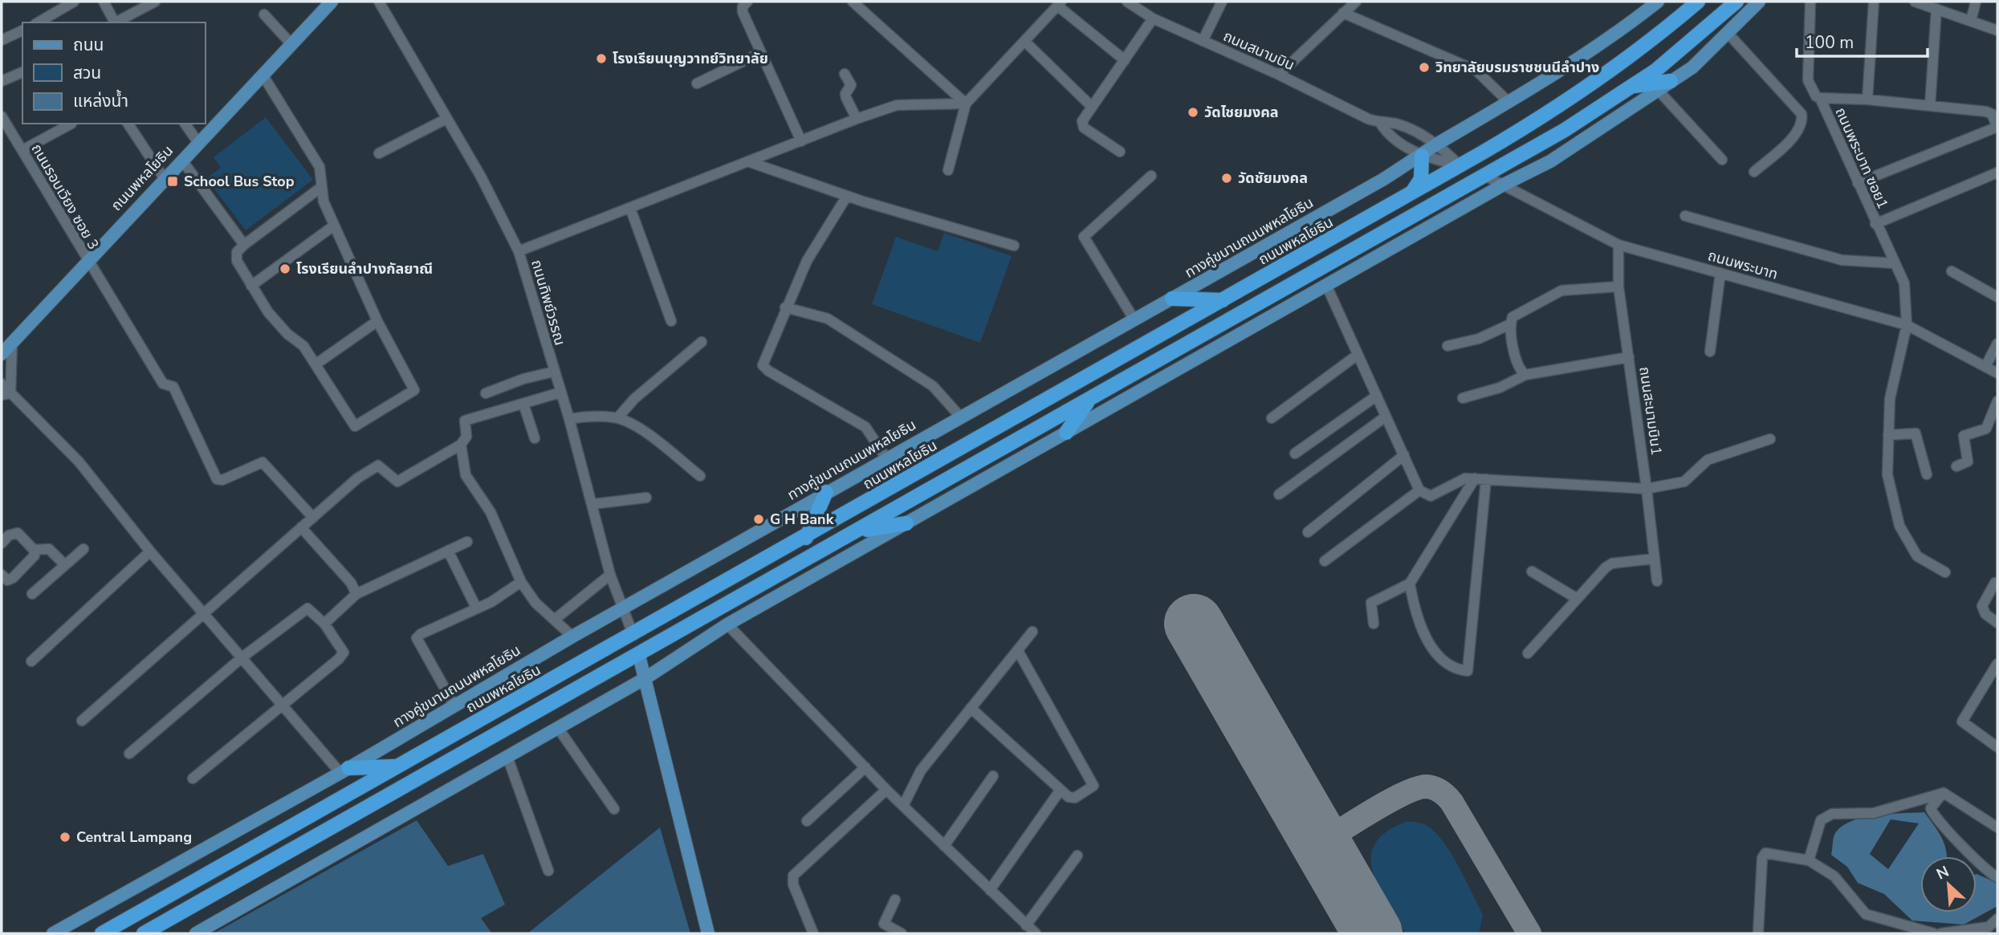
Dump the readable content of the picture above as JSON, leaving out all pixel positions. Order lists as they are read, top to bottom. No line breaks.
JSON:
{"streets":{"highway":["ถนนพหลโยธิน"],"main road":["ทางคู่ขนานถนนพหลโยธิน"],"street":["ถนนสนามบิน","ถนนพระบาท ฃอย1","ถนนรอบเวียง ซอย 3","ถนนพระบาท","ถนนทิพย์วรรณ","ถนนสะนามบิน1"]},"crossings":[["ถนนสนามบิน","ถนนพหลโยธิน"],["ถนนสนามบิน","ทางคู่ขนานถนนพหลโยธิน"],["ถนนพระบาท ฃอย1","ถนนพระบาท"],["ถนนพหลโยธิน","ถนนรอบเวียง ซอย 3"],["ถนนพหลโยธิน","ถนนทิพย์วรรณ"],["ทางคู่ขนานถนนพหลโยธิน","ถนนทิพย์วรรณ"],["ถนนพระบาท","ถนนสะนามบิน1"]],"places":{"other":["โรงเรียนบุญวาทย์วิทยาลัย","วิทยาลัยบรมราชชนนีลำปาง","วัดไชยมงคล","วัดชัยมงคล","โรงเรียนลำปางกัลยาณี","G H Bank","Central Lampang"],"transit":["School Bus Stop"]},"legend":["ถนน","สวน","แหล่งน้ำ"],"scale_bar":"100 m","north":"top left"}
